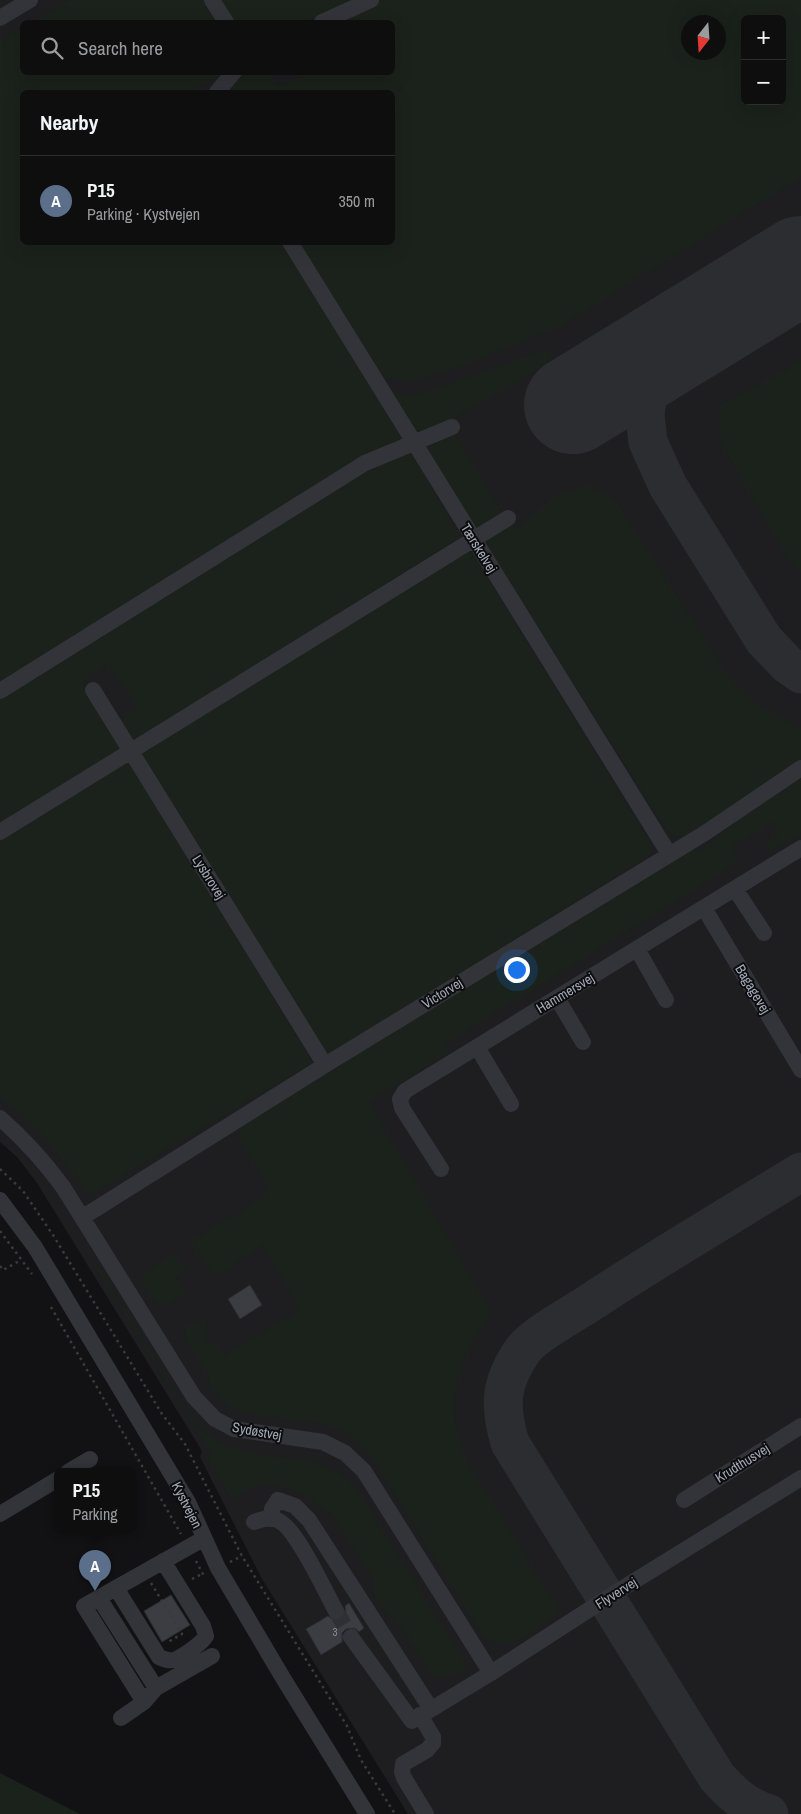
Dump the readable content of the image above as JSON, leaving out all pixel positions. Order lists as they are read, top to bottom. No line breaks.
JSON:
{"streets":{"street":["Tærskelvej","Lysbrovej","Bagagevej","Victorvej","Hammersvej","Sydøstvej","Krudthusvej","Kystvejen","Flyvervej"]},"crossings":[["Tærskelvej","Victorvej"],["Lysbrovej","Victorvej"],["Bagagevej","Hammersvej"],["Victorvej","Sydøstvej"],["Sydøstvej","Flyvervej"]],"house_numbers":["3"],"north":"bottom","page":{"map_buttons":["+","−"],"search":"Search here","heading":"Nearby","list":[{"mark":"A","name":"P15","note":"Parking · Kystvejen","value":"350 m"}],"popup":["P15","Parking"],"pins":"A"}}
